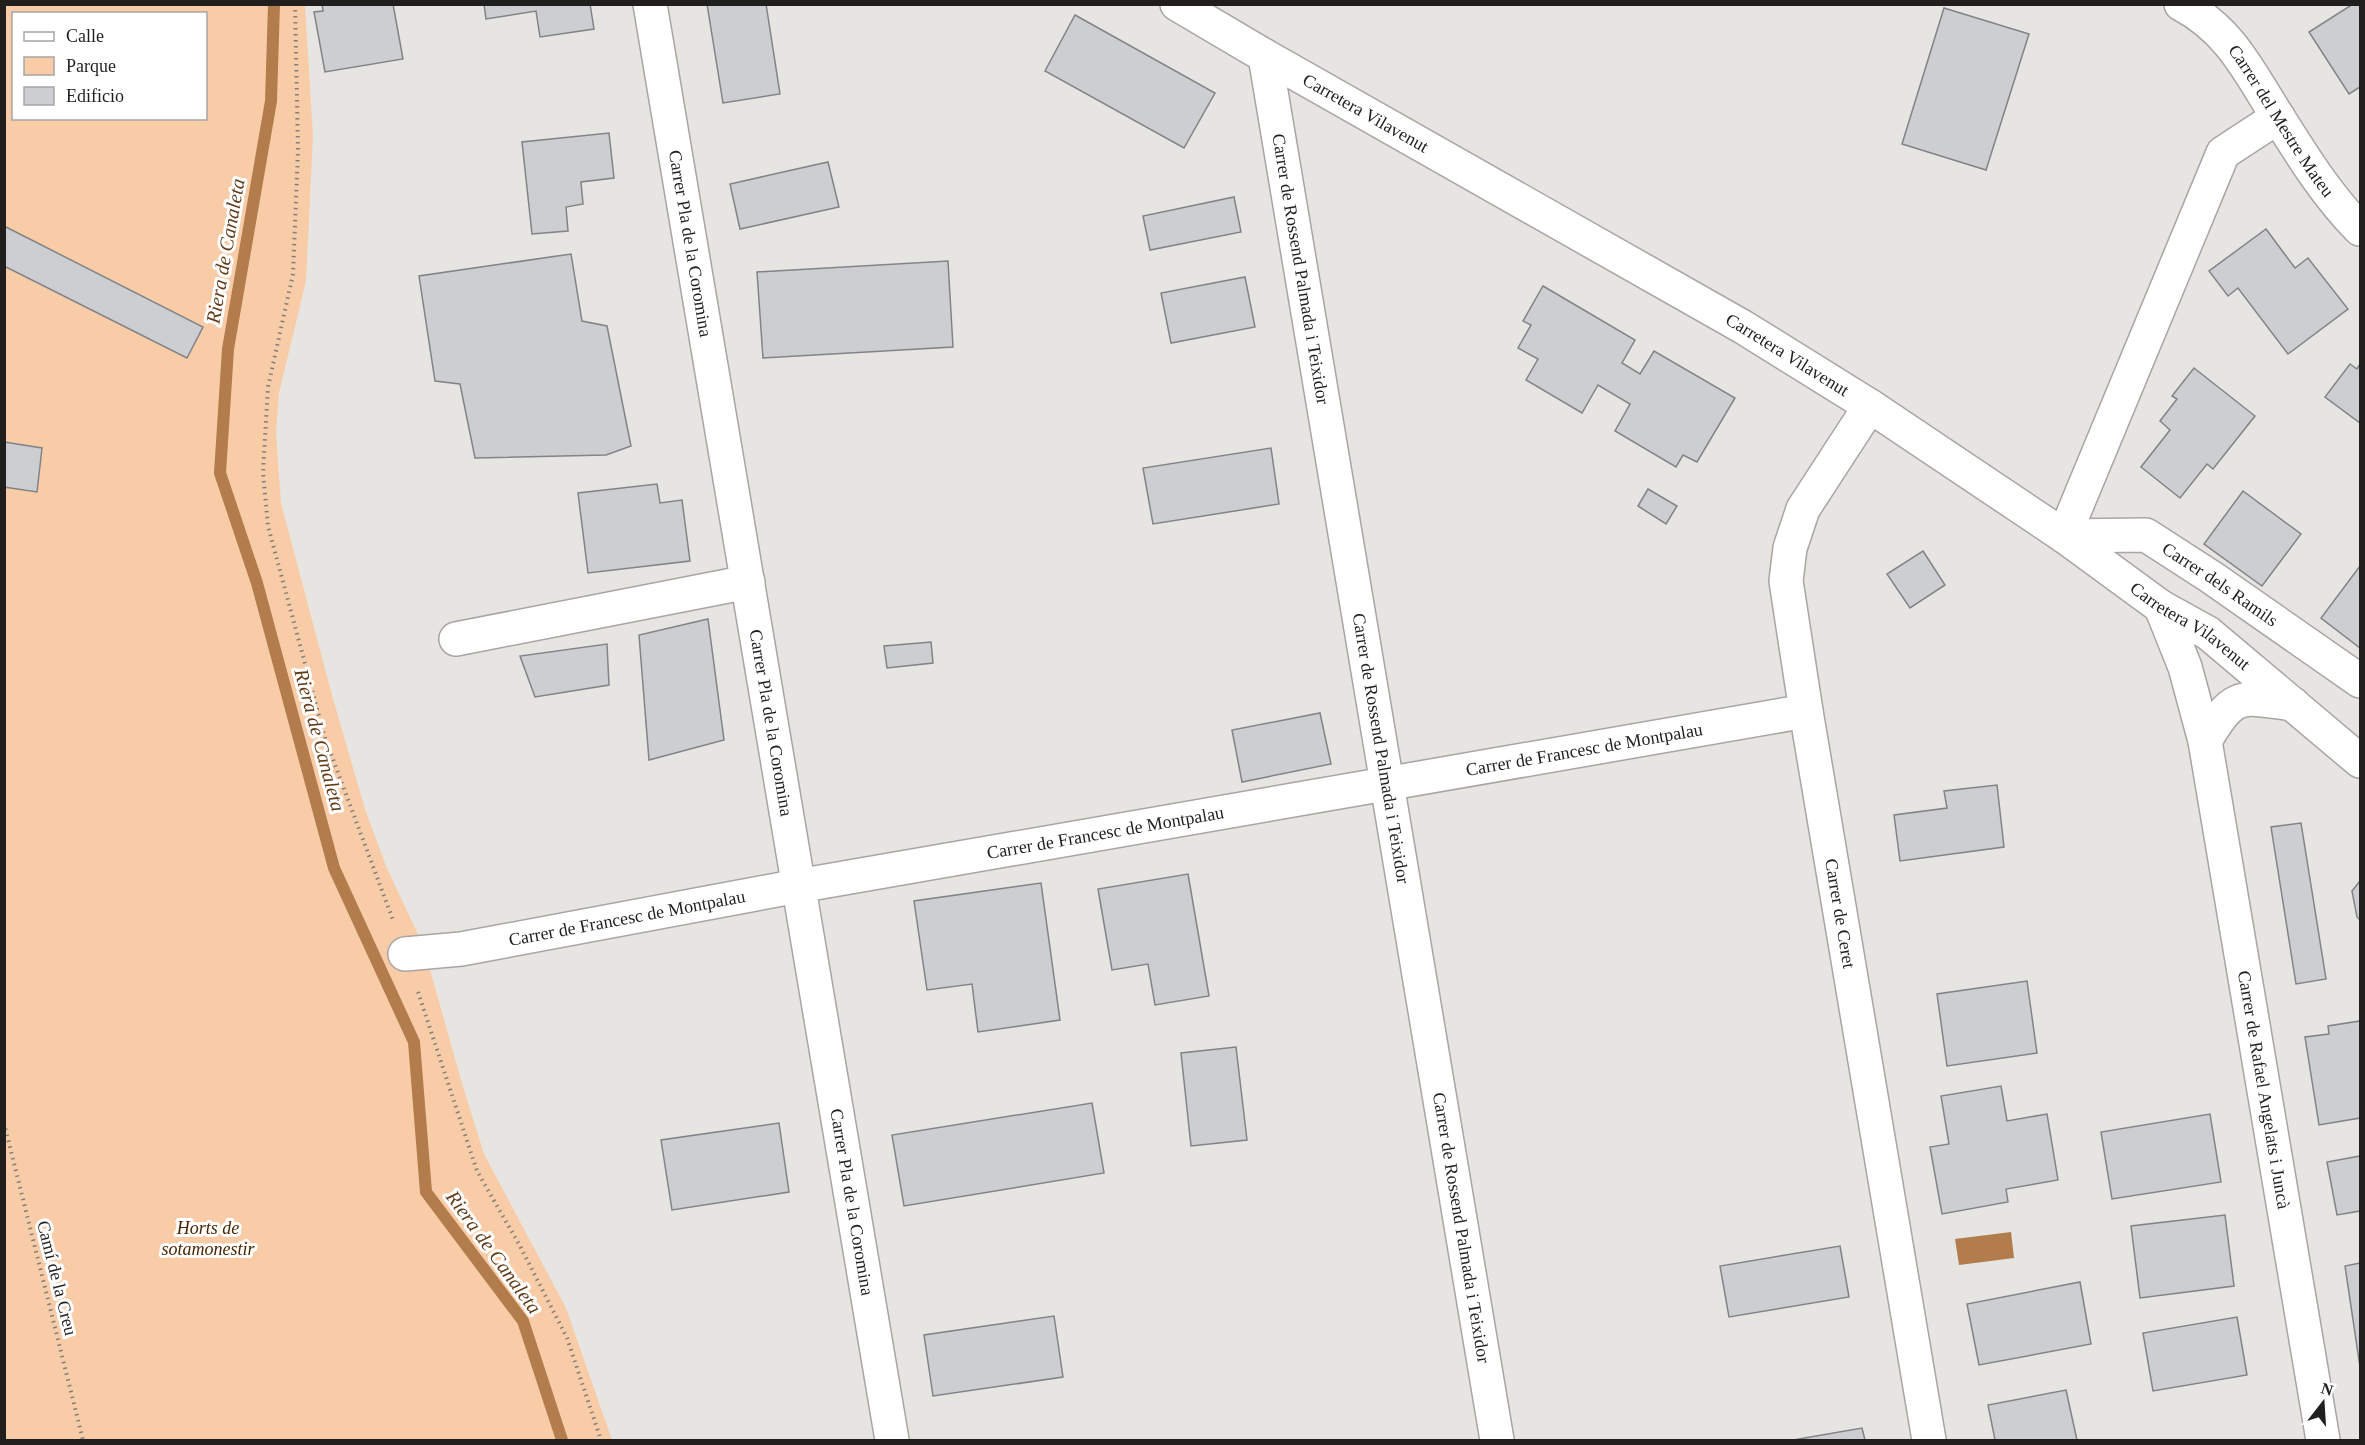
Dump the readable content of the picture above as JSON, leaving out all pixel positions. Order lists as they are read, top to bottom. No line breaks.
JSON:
{"streets":{"street":["Carretera Vilavenut","Carrer del Mestre Mateu","Carrer Pla de la Coromina","Carrer de Rossend Palmada i Teixidor","Carrer dels Ramils","Carrer de Francesc de Montpalau","Carrer de Ceret","Carrer de Rafael Angelats i Juncà"],"path":["Camí de la Creu"]},"crossings":[["Carretera Vilavenut","Carrer de Rossend Palmada i Teixidor"],["Carretera Vilavenut","Carrer dels Ramils"],["Carretera Vilavenut","Carrer de Ceret"],["Carretera Vilavenut","Carrer de Rafael Angelats i Juncà"],["Carrer Pla de la Coromina","Carrer de Francesc de Montpalau"],["Carrer de Rossend Palmada i Teixidor","Carrer de Francesc de Montpalau"],["Carrer de Francesc de Montpalau","Carrer de Ceret"]],"water":["Riera de Canaleta"],"parks":["Horts de sotamonestir"],"legend":["Calle","Parque","Edificio"],"north":"top"}
